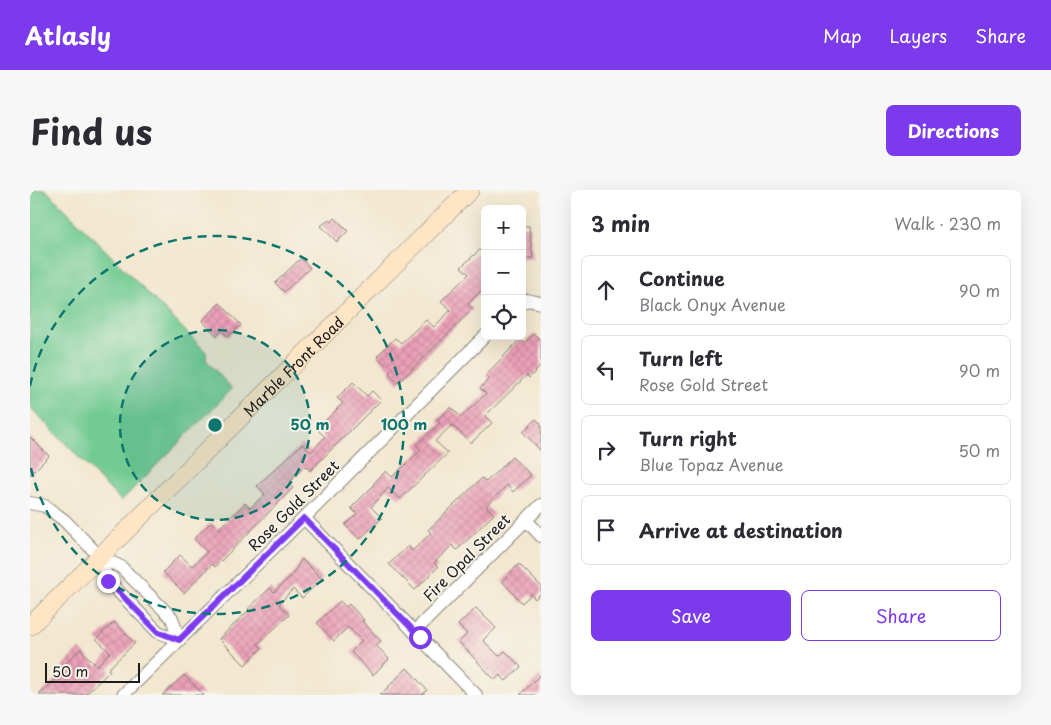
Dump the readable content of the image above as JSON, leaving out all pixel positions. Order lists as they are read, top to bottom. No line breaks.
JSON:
{"streets":{"street":["Marble Front Road","Rose Gold Street","Fire Opal Street"]},"scale_bar":"50 m","page":{"header":"Atlasly","nav":["Map","Layers","Share"],"title":"Find us","buttons":["Directions",["Save","Share"]],"heading":["3 min","Walk · 230 m"],"map_buttons":["+","−"],"list":[["Continue","Black Onyx Avenue","90 m"],["Turn left","Rose Gold Street","90 m"],["Turn right","Blue Topaz Avenue","50 m"],"Arrive at destination"],"scale":"50 m"},"rings":["50 m","100 m"]}
